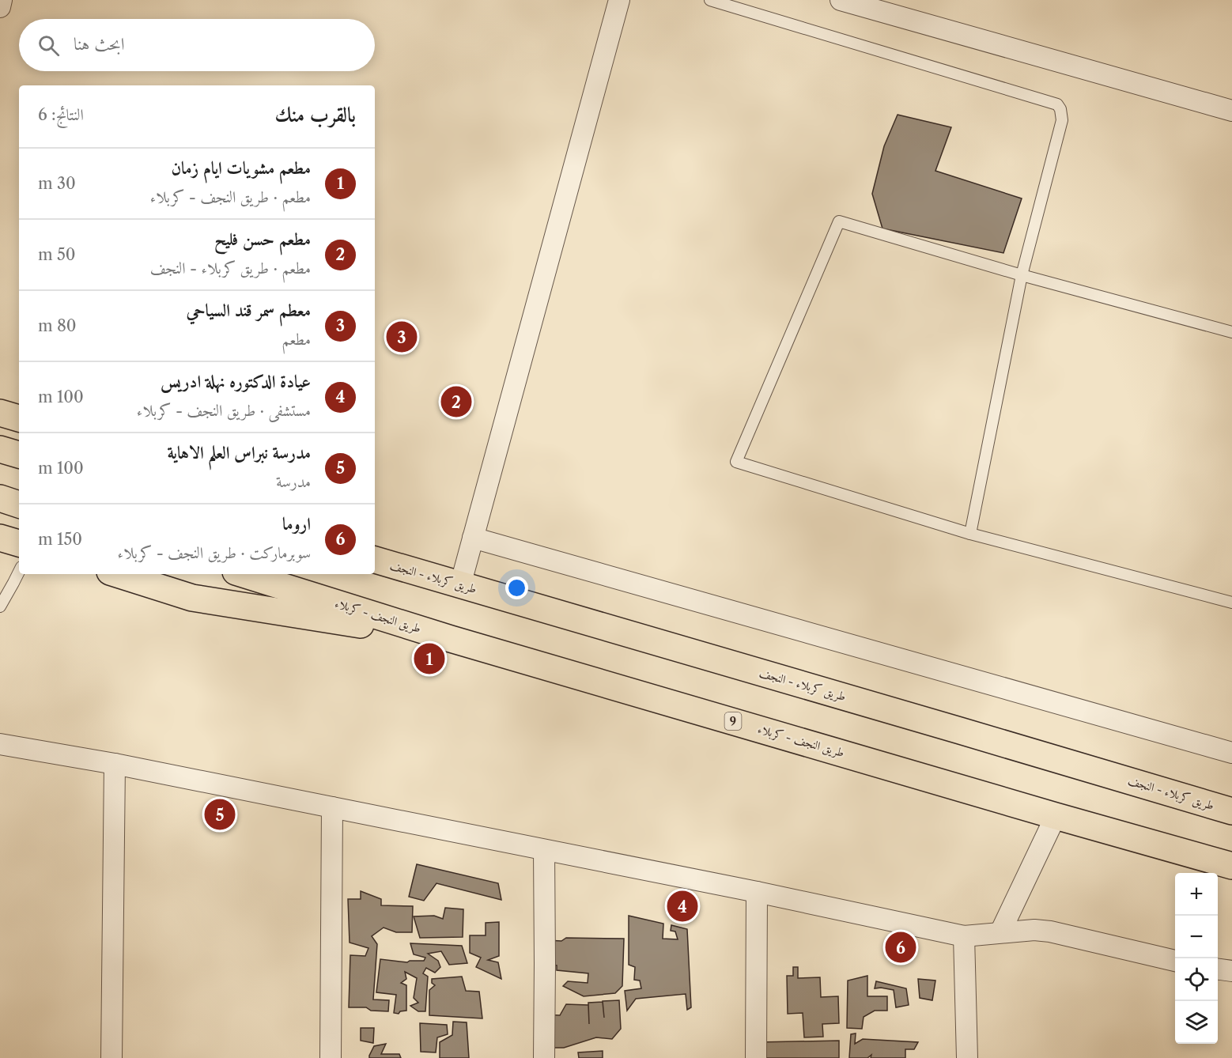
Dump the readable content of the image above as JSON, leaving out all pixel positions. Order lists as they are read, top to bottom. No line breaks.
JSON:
{"streets":{"highway":["طريق کربلاء - النجف","طريق النجف - کربلاء","9"]},"page":{"search":"ابحث هنا","heading":["بالقرب منك","النتائج: 6"],"list":[{"mark":"1","name":"مطعم مشويات ايام زمان","note":"مطعم · طريق النجف - کربلاء","value":"30 m"},{"mark":"2","name":"مطعم حسن فليح","note":"مطعم · طريق کربلاء - النجف","value":"50 m"},{"mark":"3","name":"معطم سمر قند السياحي","note":"مطعم","value":"80 m"},{"mark":"4","name":"عيادة الدكتوره نهلة ادريس","note":"مستشفى · طريق النجف - کربلاء","value":"100 m"},{"mark":"5","name":"مدرسة نبراس العلم الاهاية","note":"مدرسة","value":"100 m"},{"mark":"6","name":"اروما","note":"سوبرماركت · طريق النجف - کربلاء","value":"150 m"}],"pins":["3","2","1","5","4","6"],"map_buttons":["+","−"]}}
